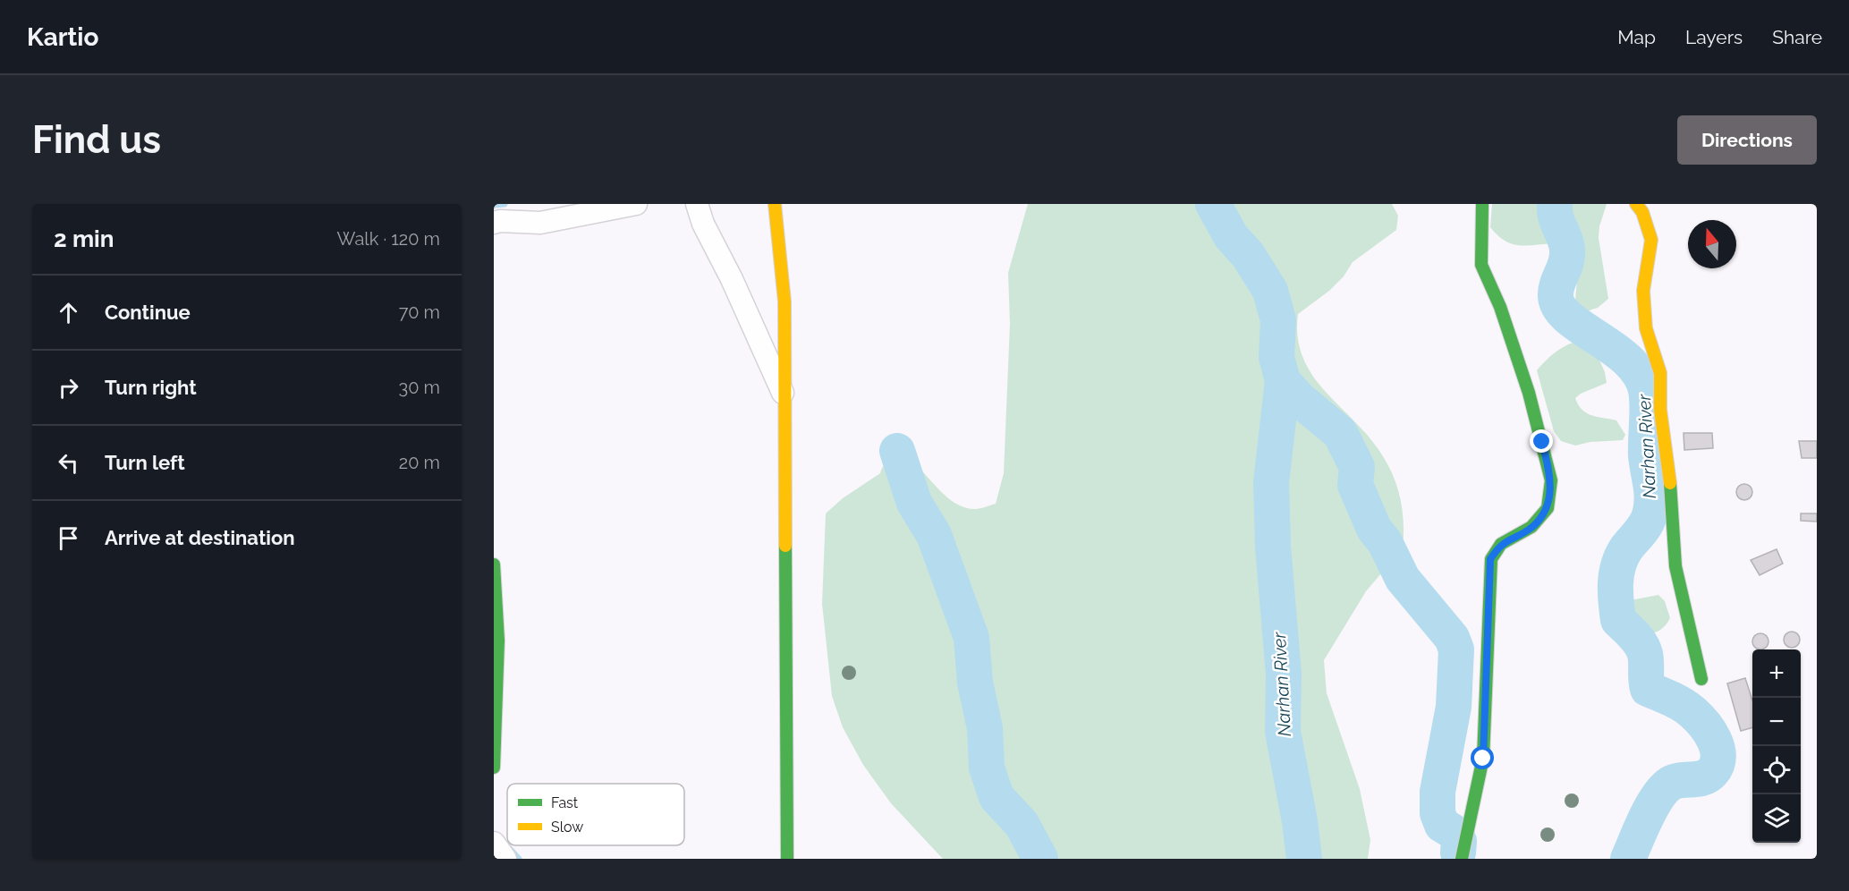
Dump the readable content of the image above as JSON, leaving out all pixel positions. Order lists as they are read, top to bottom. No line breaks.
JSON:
{"water":["Narhan River"],"legend":["Fast","Slow"],"north":"top","page":{"header":"Kartio","nav":["Map","Layers","Share"],"buttons":"Directions","title":"Find us","heading":["2 min","Walk · 120 m"],"list":[["Continue","70 m"],["Turn right","30 m"],["Turn left","20 m"],"Arrive at destination"],"map_buttons":["+","−"]}}
